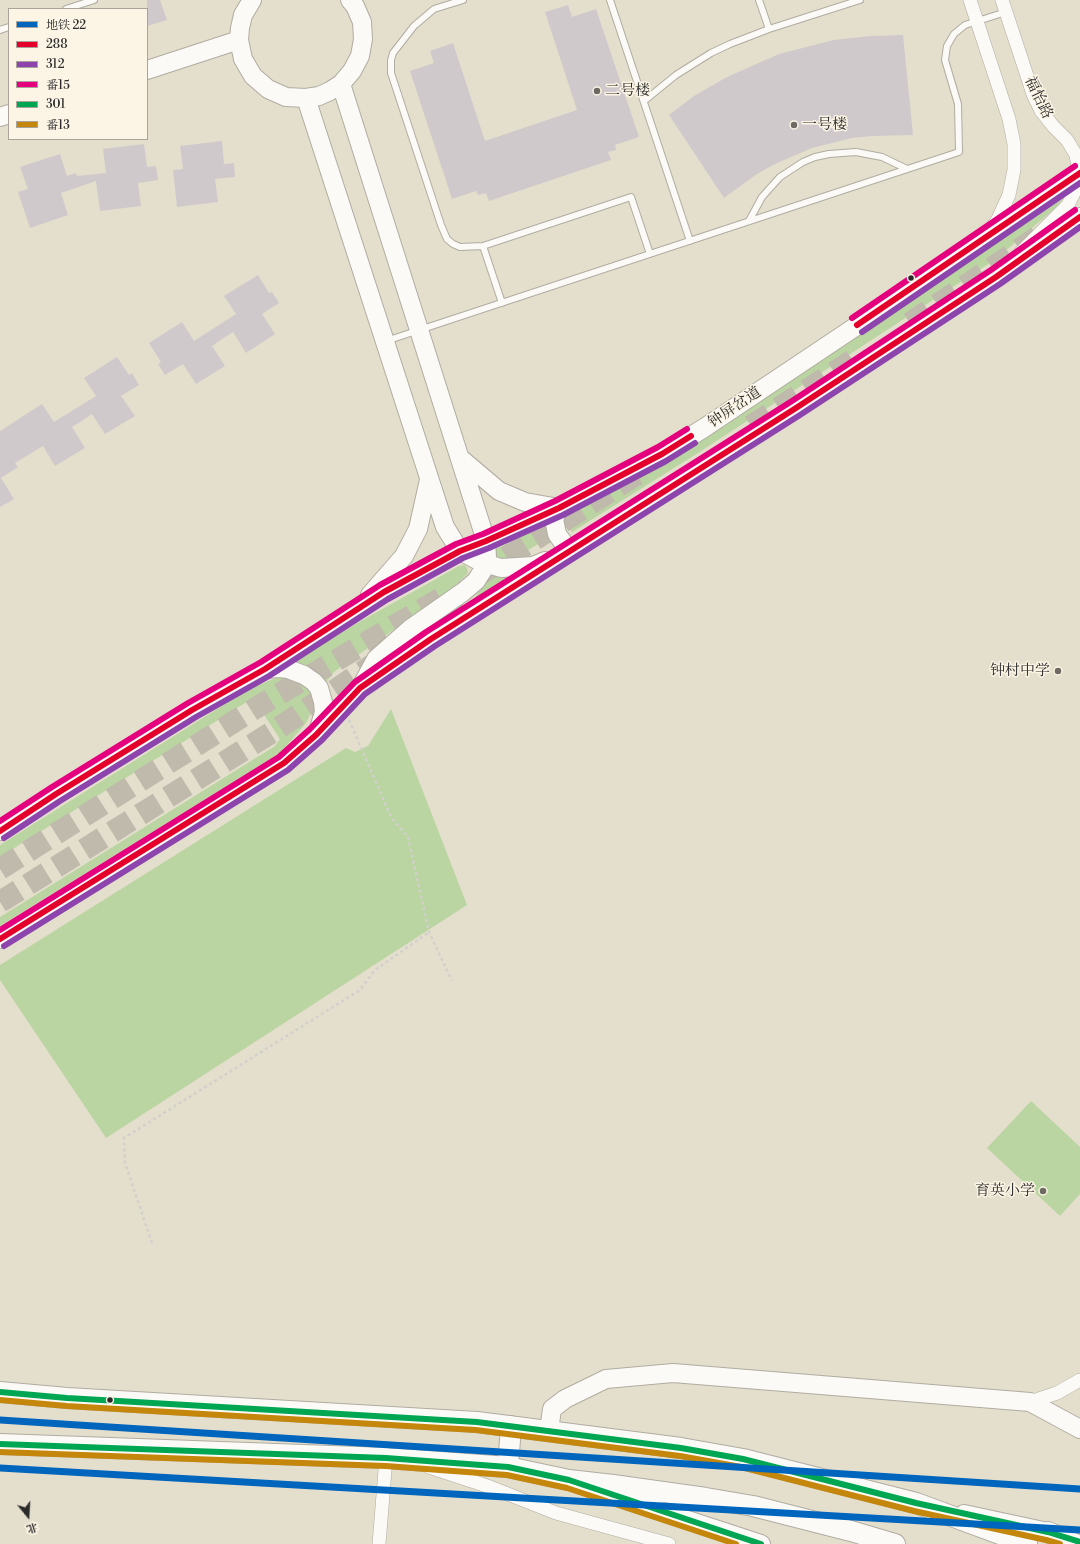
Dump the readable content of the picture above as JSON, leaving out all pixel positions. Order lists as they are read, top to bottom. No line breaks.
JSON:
{"streets":{"main road":["钟屏岔道"],"street":["福怡路"]},"crossings":[["福怡路","钟屏岔道"]],"places":["二号楼","一号楼","钟村中学","育英小学"],"lines":["transit line 番15","transit line 288","transit line 312","transit line 301","transit line 番13","metro line 22"],"legend":["地铁 22","288","312","番15","301","番13"],"north":"bottom"}
